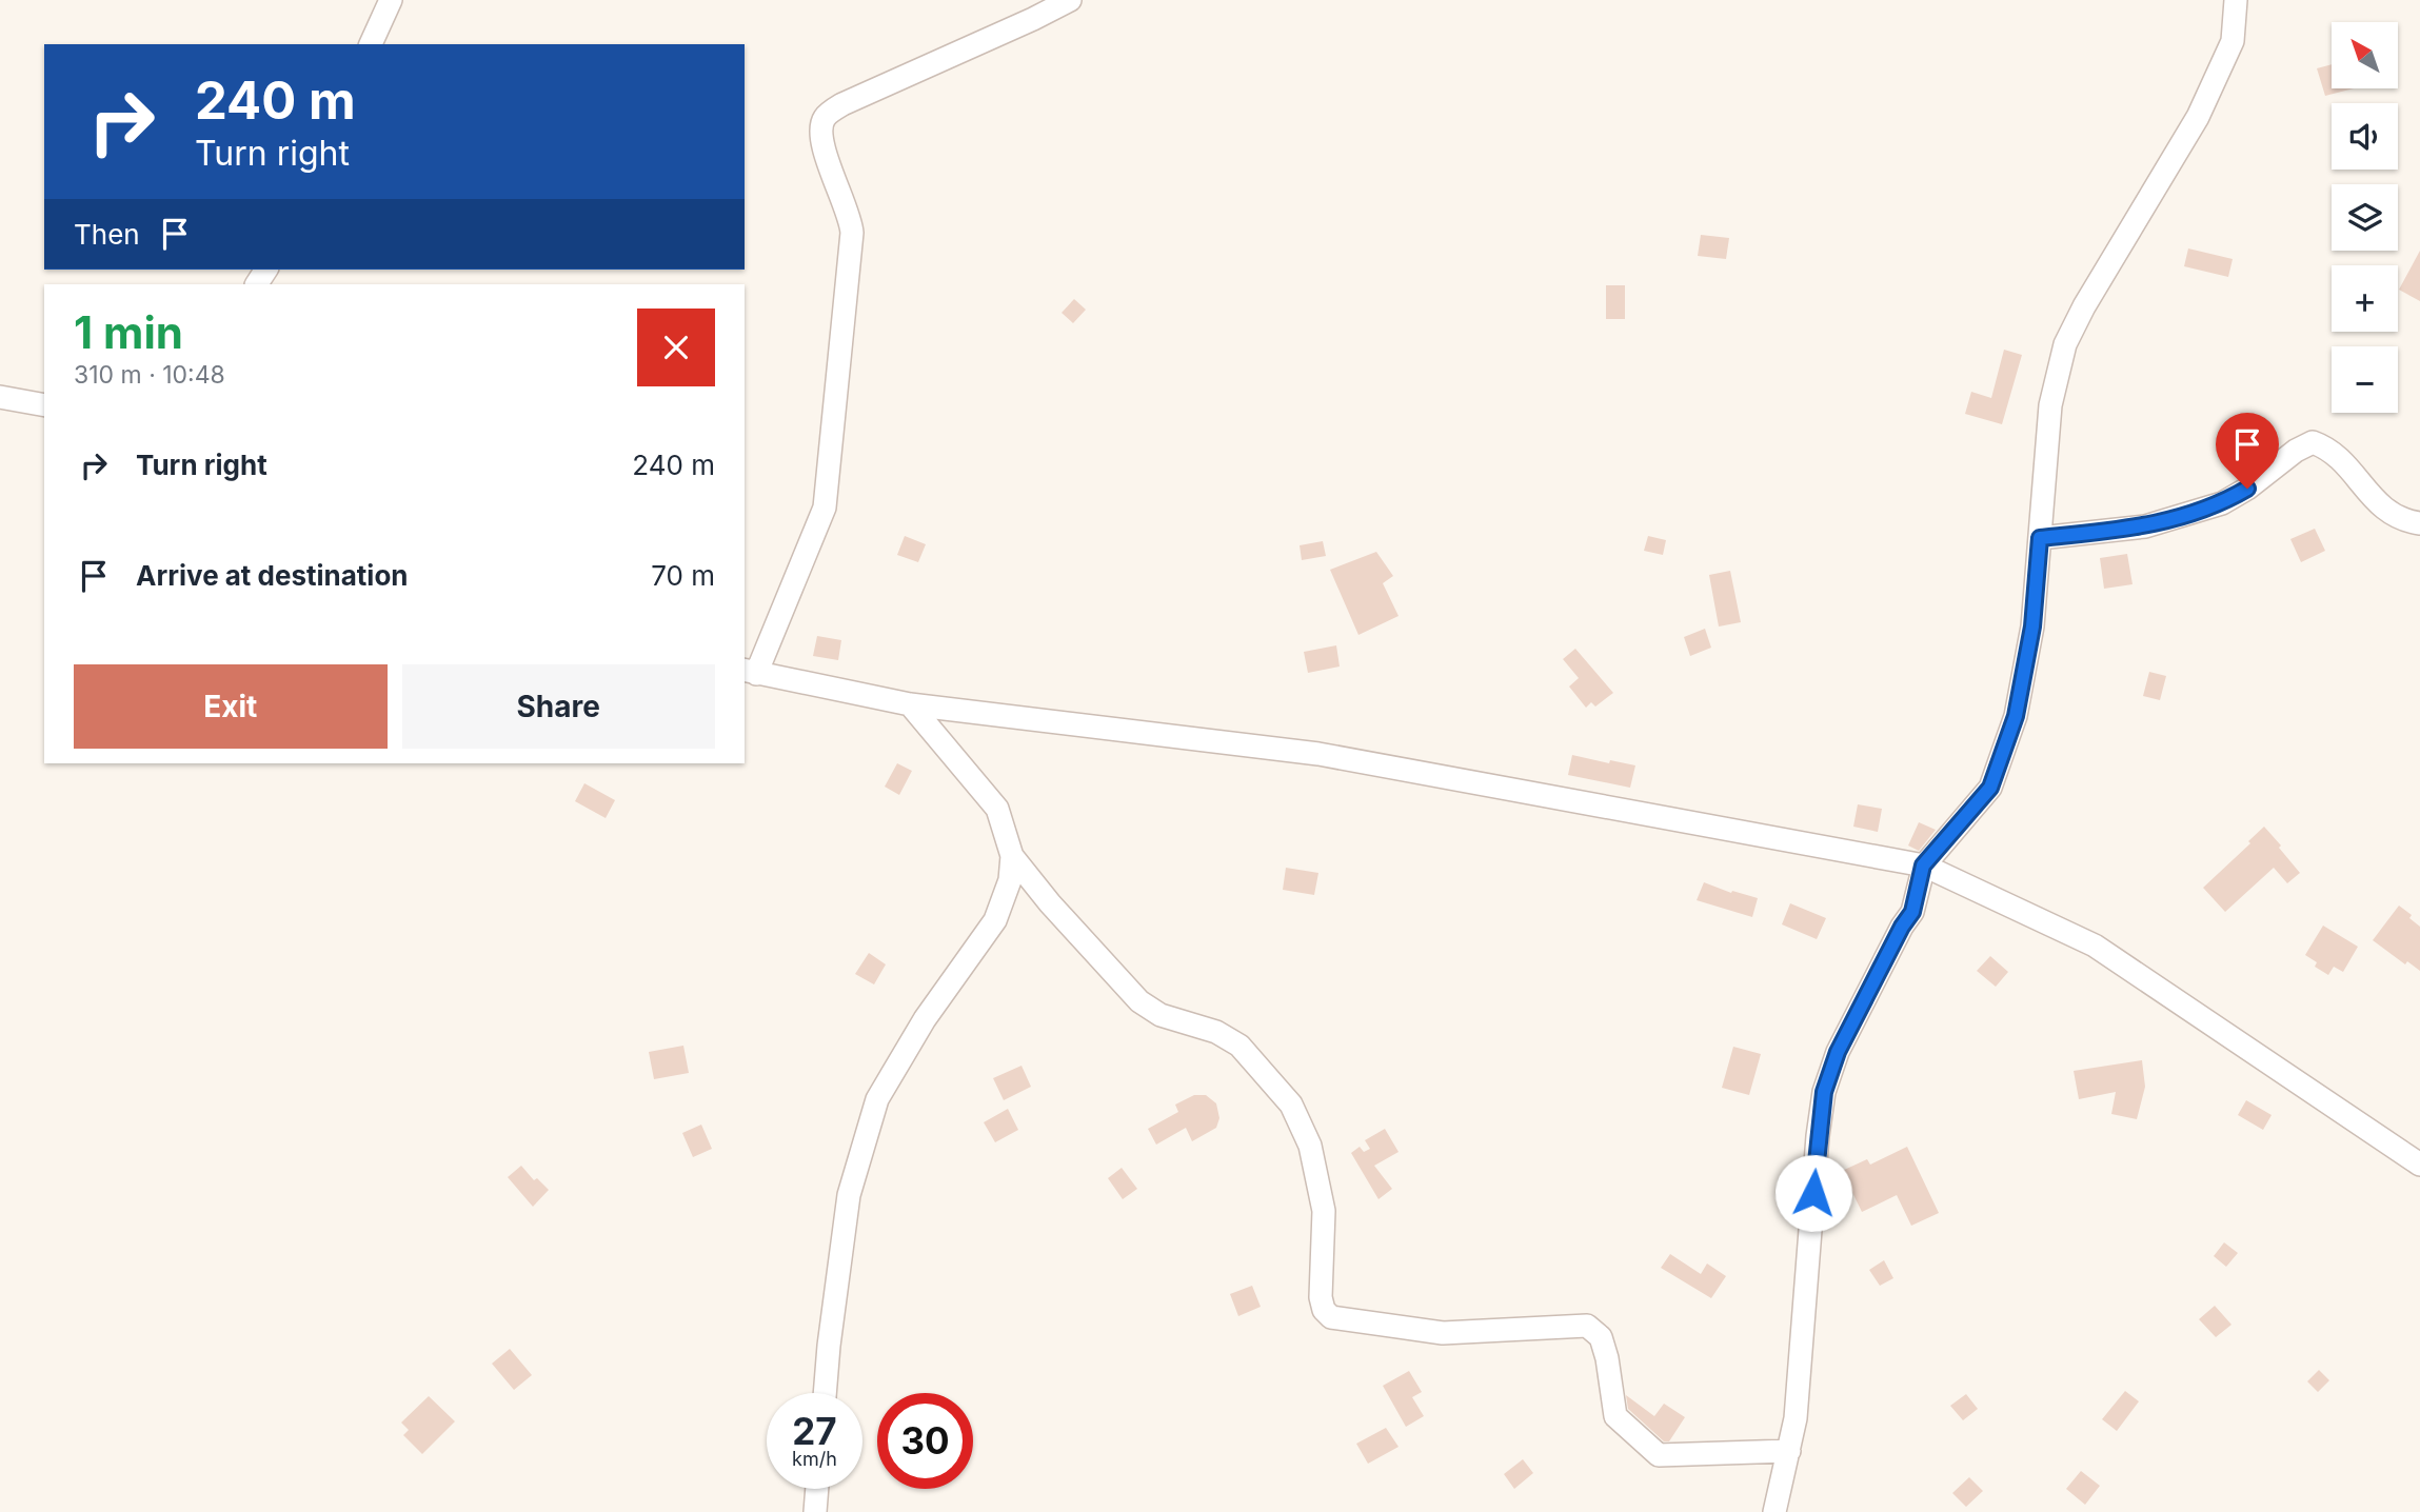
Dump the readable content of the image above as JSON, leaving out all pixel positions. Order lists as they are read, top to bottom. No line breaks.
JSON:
{"north":"top left","page":{"map_buttons":["+","−"],"turn":["240 m","Turn right"],"then":"Then","heading":["1 min","310 m · 10:48"],"list":[{"name":"Turn right","value":"240 m"},{"name":"Arrive at destination","value":"70 m"}],"buttons":["Exit","Share"],"speed":"27 km/h","limit":"30"}}
